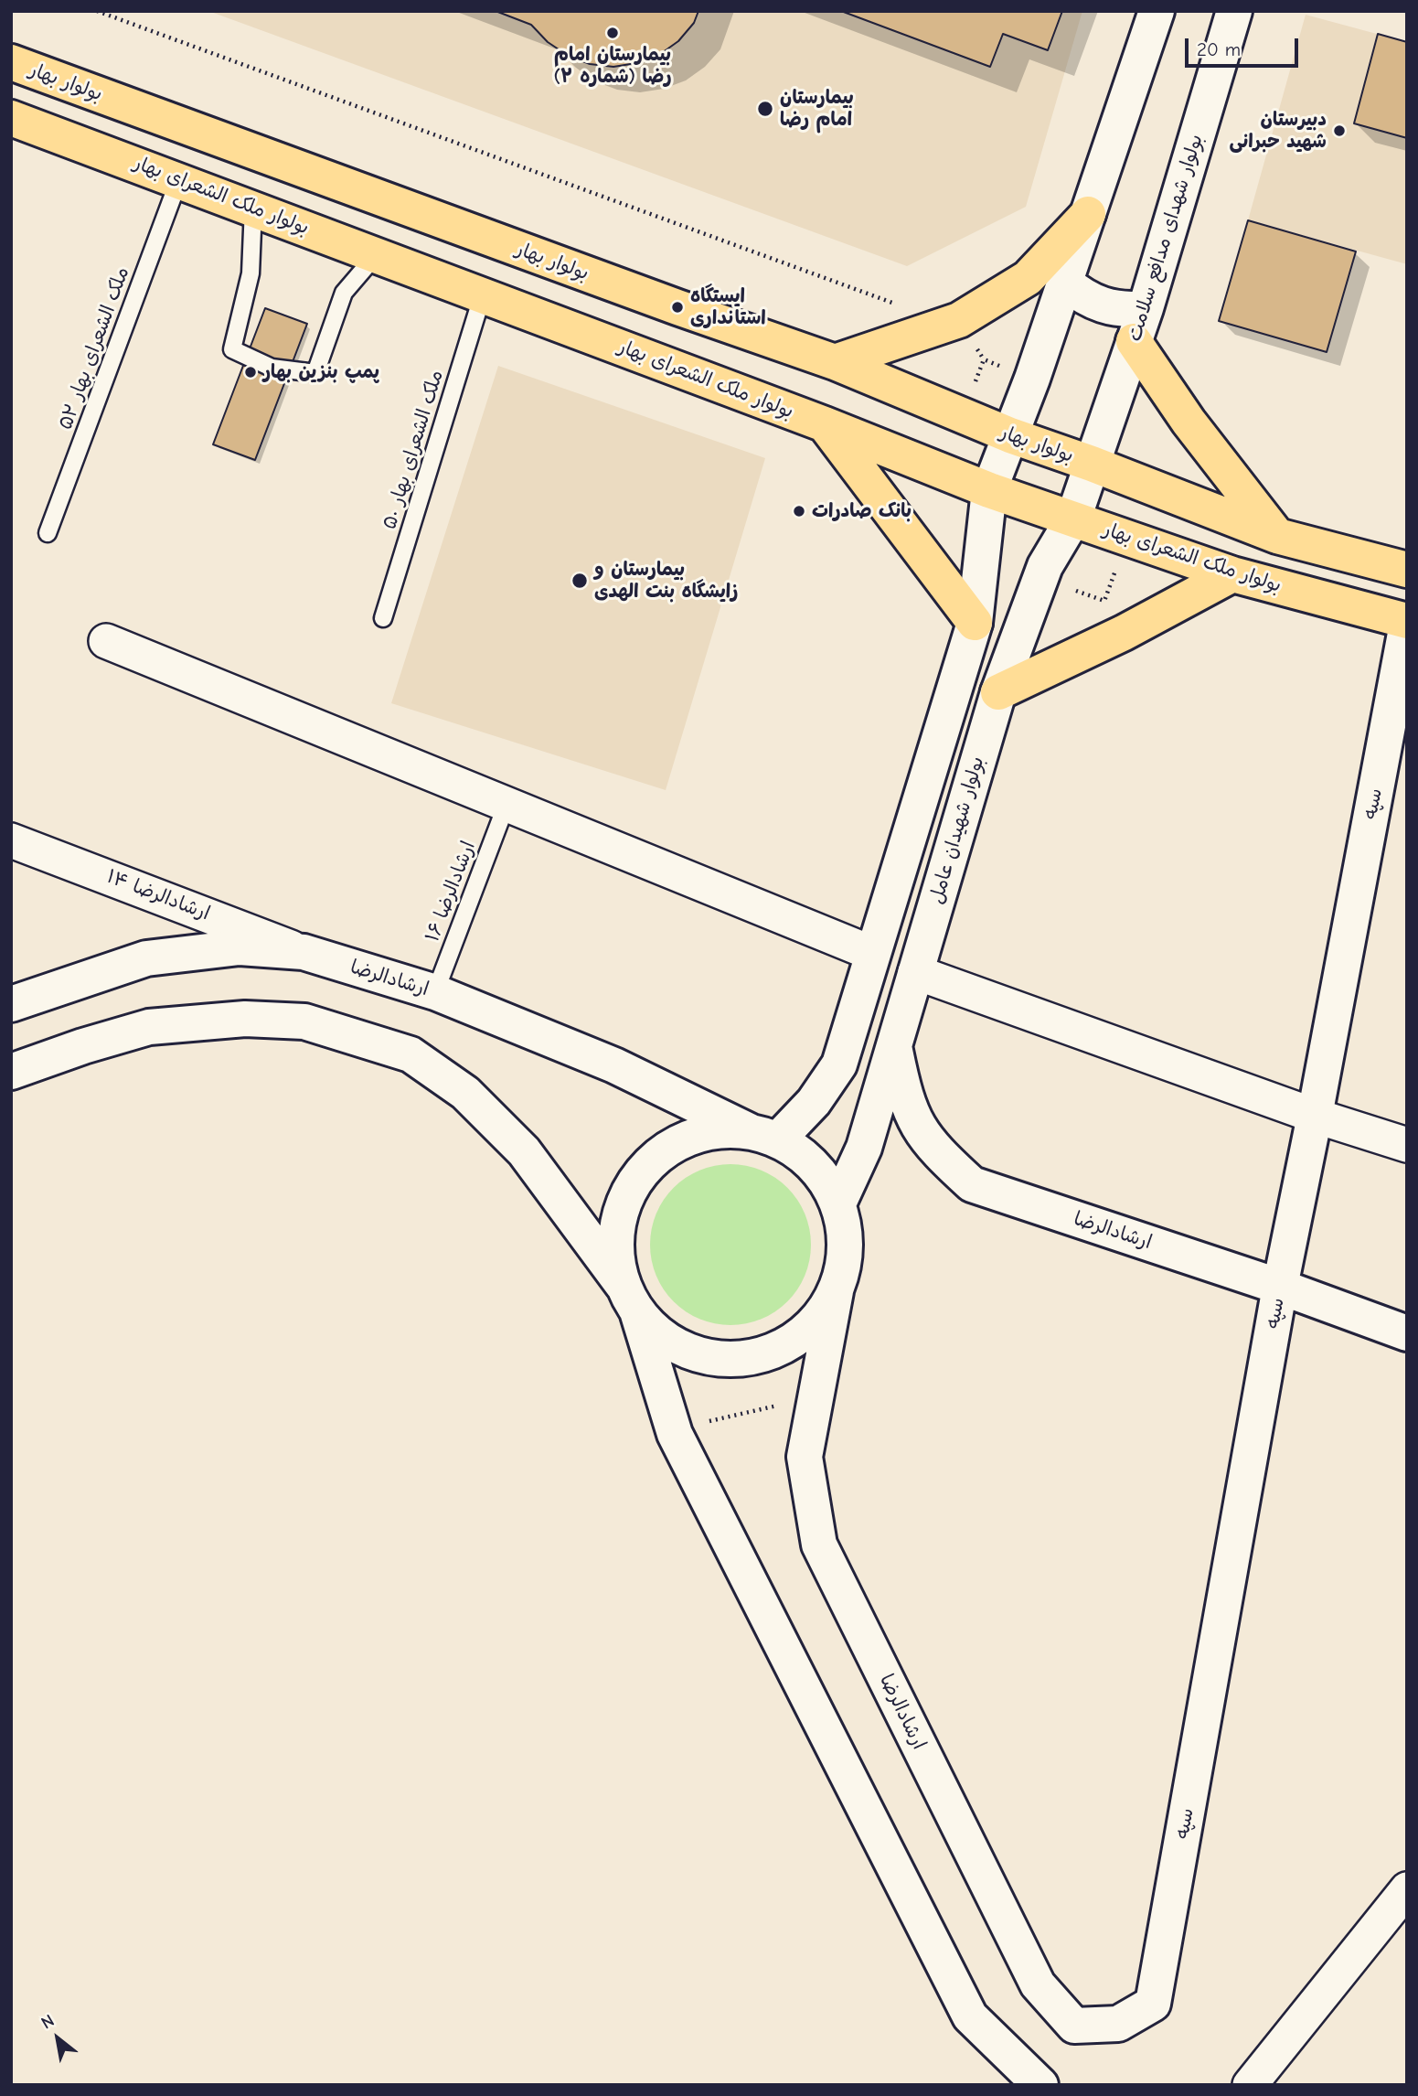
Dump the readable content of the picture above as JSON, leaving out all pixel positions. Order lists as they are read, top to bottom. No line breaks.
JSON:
{"streets":{"main road":["بولوار بهار","بولوار ملک الشعرای بهار"],"street":["بولوار شهدای مدافع سلامت","سپه","بولوار شهیدان عامل","ارشادالرضا ۱۴","ارشادالرضا"],"lane":["ملک الشعرای بهار ۵۲","ملک الشعرای بهار ۵۰","ارشادالرضا ۱۶"]},"crossings":[["بولوار بهار","بولوار شهدای مدافع سلامت"],["بولوار بهار","بولوار شهیدان عامل"],["بولوار ملک الشعرای بهار","ملک الشعرای بهار ۵۲"],["بولوار ملک الشعرای بهار","ملک الشعرای بهار ۵۰"],["بولوار ملک الشعرای بهار","سپه"],["بولوار ملک الشعرای بهار","بولوار شهیدان عامل"],["بولوار شهدای مدافع سلامت","بولوار شهیدان عامل"],["سپه","ارشادالرضا"],["بولوار شهیدان عامل","ارشادالرضا"],["ارشادالرضا ۱۶","ارشادالرضا"],["ارشادالرضا ۱۴","ارشادالرضا"]],"places":["بیمارستان امام رضا (شماره ۲)","بیمارستان امام رضا","دبیرستان شهید حبرانی","ایستگاه استانداری","پمپ بنزین بهار","بانک صادرات","بیمارستان و زایشگاه بنت الهدی"],"scale_bar":"20 m","north":"top left"}
